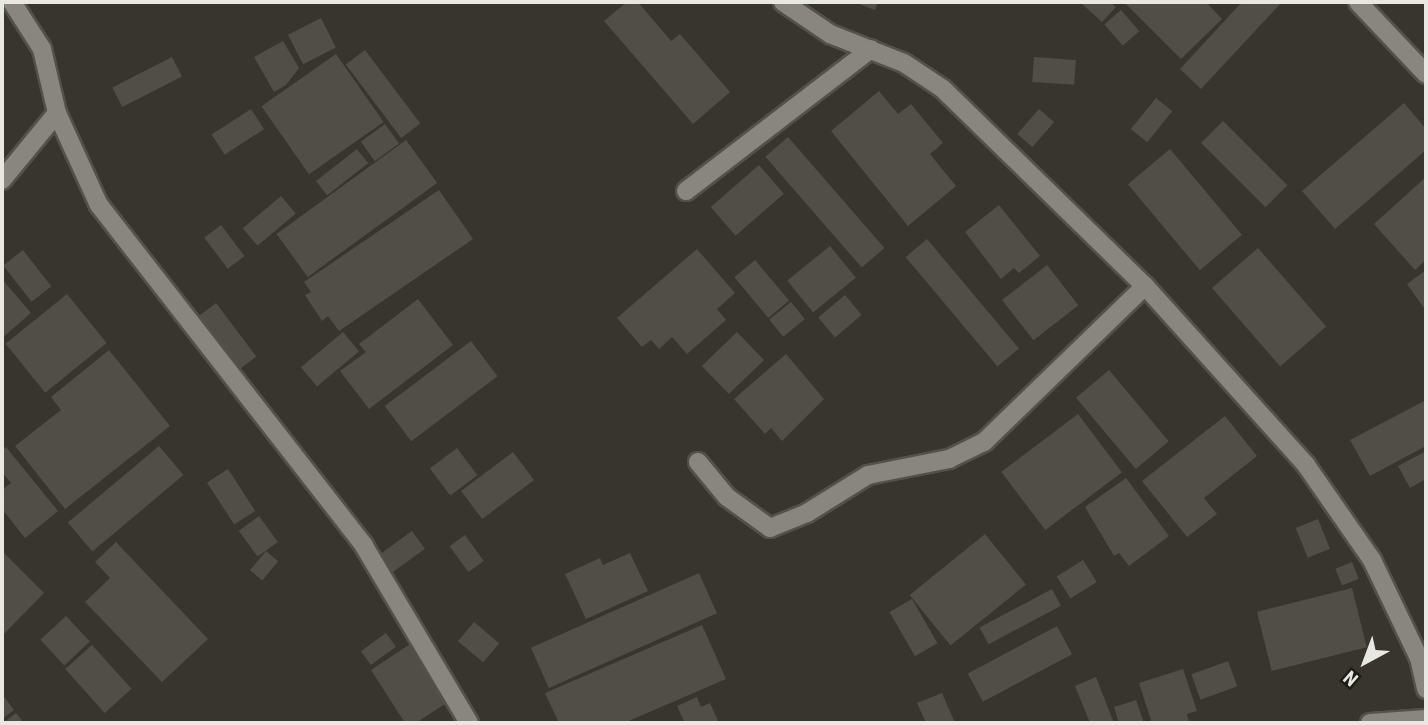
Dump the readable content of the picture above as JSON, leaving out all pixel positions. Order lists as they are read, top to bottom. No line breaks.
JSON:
{"north":"bottom left"}
